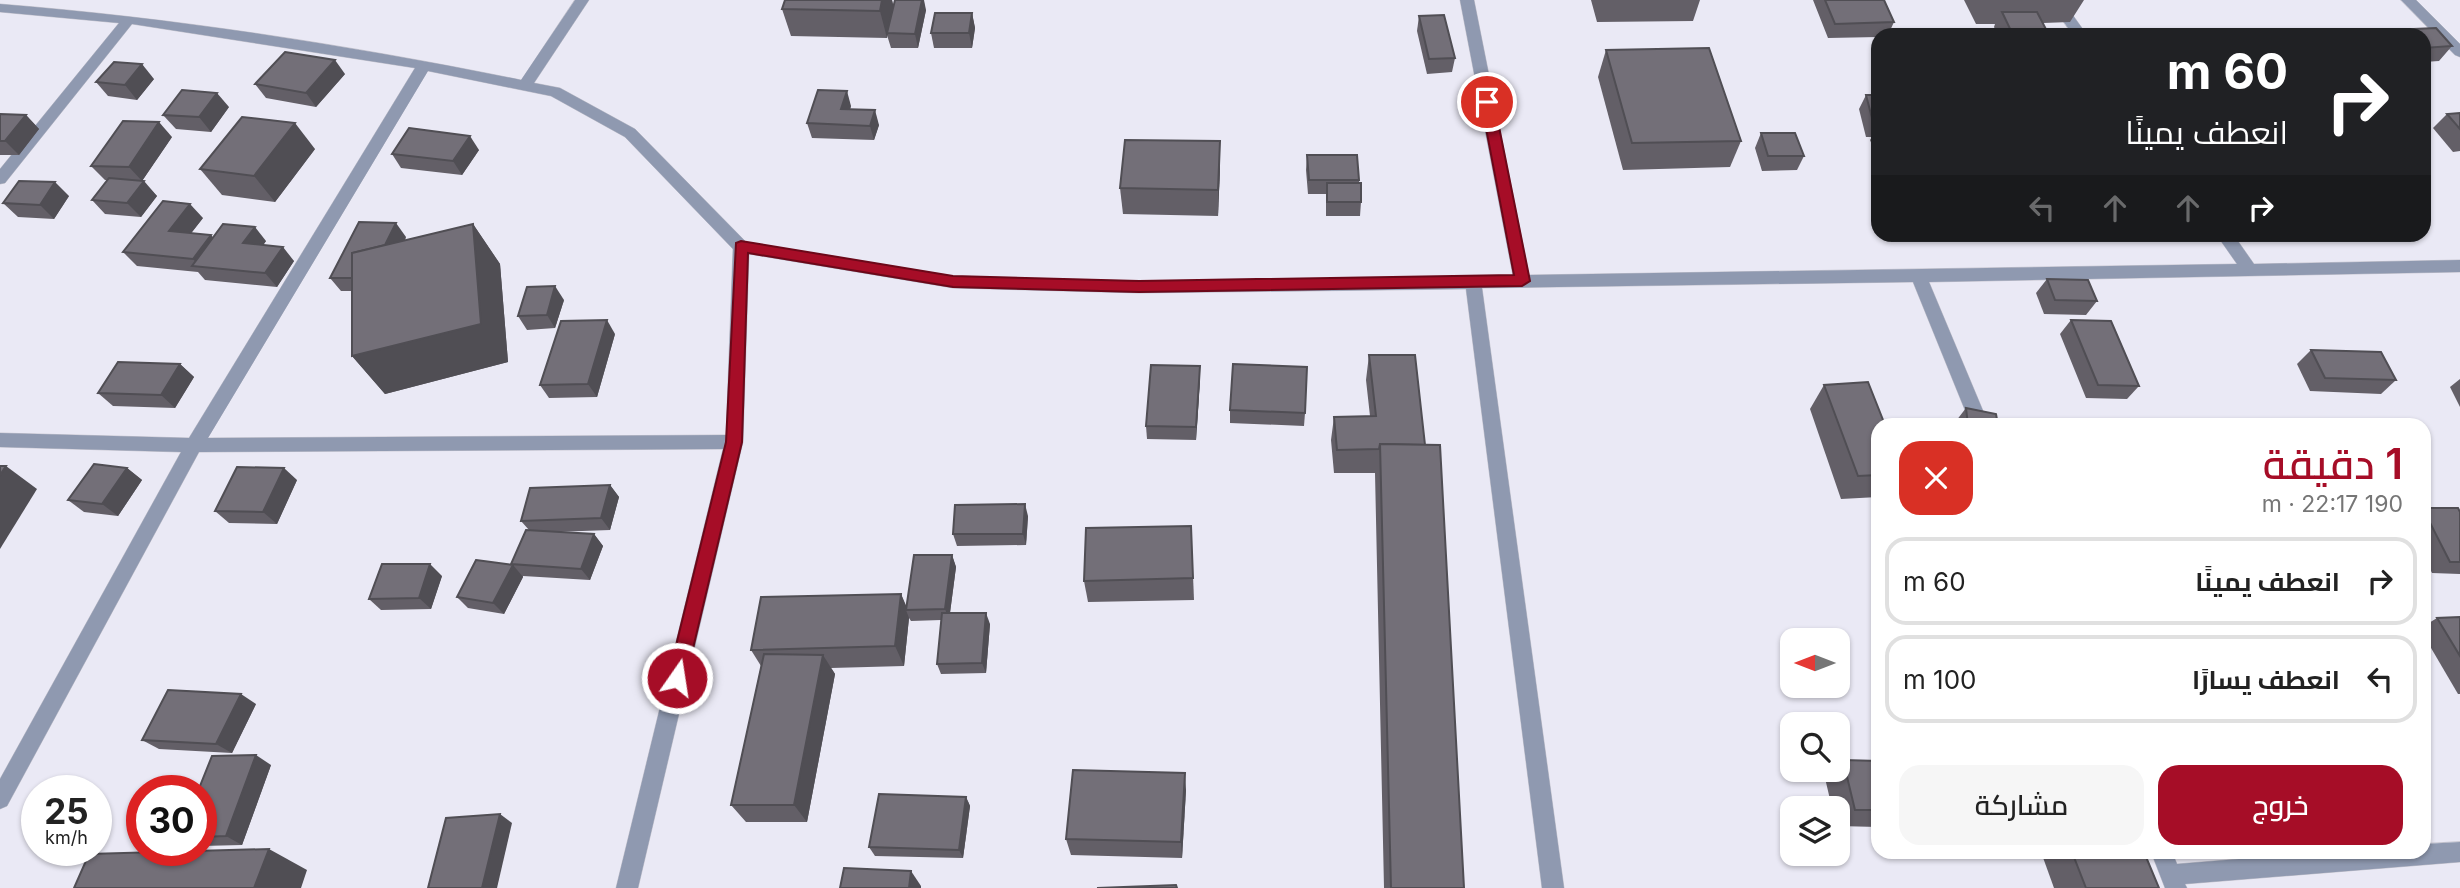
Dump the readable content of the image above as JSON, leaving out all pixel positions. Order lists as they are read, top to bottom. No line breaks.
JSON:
{"north":"left","page":{"turn":["60 m","انعطف يمينًا"],"heading":["1 دقيقة","190 m · 22:17"],"list":[{"name":"انعطف يمينًا","value":"60 m"},{"name":"انعطف يسارًا","value":"100 m"}],"buttons":["خروج","مشاركة"],"speed":"25 km/h","limit":"30"}}
